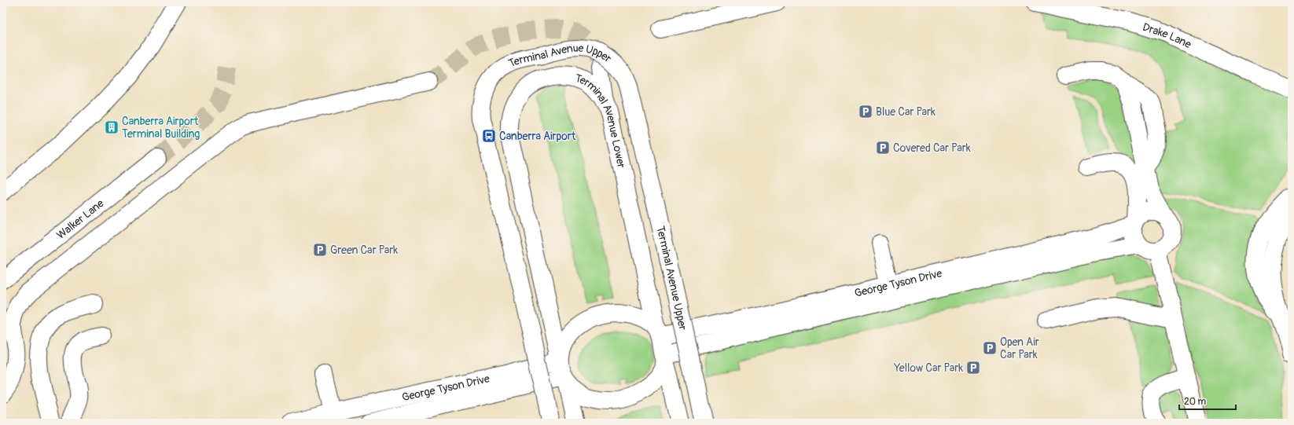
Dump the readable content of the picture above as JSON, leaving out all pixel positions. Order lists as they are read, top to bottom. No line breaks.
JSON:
{"streets":{"street":["Drake Lane","Terminal Avenue Upper","Terminal Avenue Lower","Walker Lane","George Tyson Drive"]},"crossings":[["Terminal Avenue Lower","George Tyson Drive"]],"places":{"parking":["Blue Car Park","Covered Car Park","Green Car Park","Open Air Car Park","Yellow Car Park"],"building":["Canberra Airport Terminal Building"],"bus stop":["Canberra Airport"]},"scale_bar":"20 m"}
